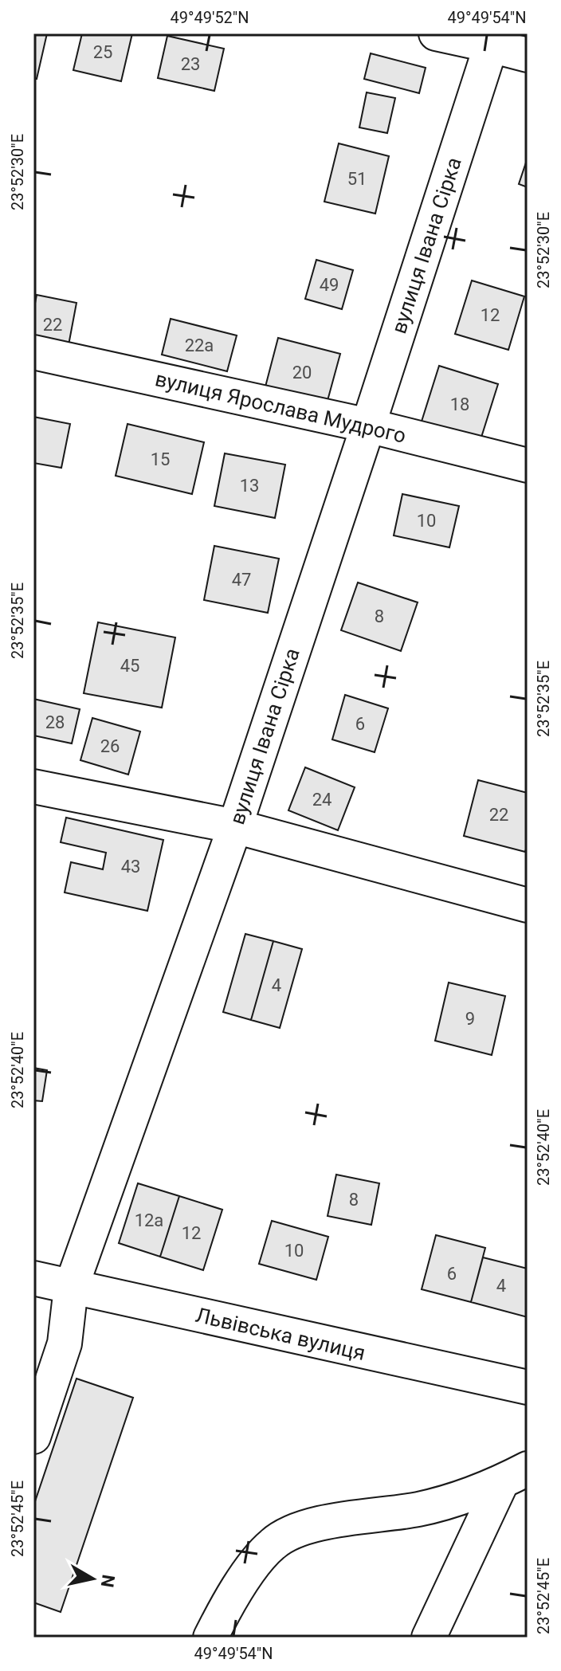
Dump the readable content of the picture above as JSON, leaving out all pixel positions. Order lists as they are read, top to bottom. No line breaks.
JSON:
{"streets":{"street":["вулиця Івана Сірка","вулиця Ярослава Мудрого","Львівська вулиця"]},"crossings":[["вулиця Івана Сірка","вулиця Ярослава Мудрого"],["вулиця Івана Сірка","Львівська вулиця"]],"house_numbers":["25","23","51","49","12","22","22а","20","18","15","13","10","47","8","45","28","6","26","24","22","43","4","9","8","12а","12","10","6","4"],"north":"right","coordinates":["49°49'52\"N","49°49'54\"N","23°52'30\"E","23°52'35\"E","23°52'40\"E","23°52'45\"E"]}
